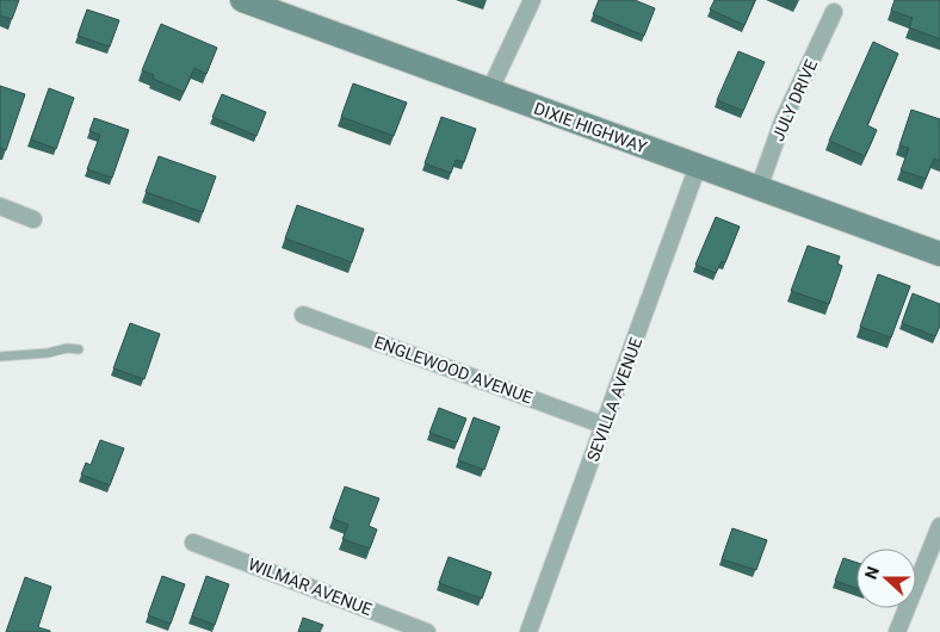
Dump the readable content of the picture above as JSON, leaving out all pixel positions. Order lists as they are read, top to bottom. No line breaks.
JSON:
{"streets":{"street":["JULY DRIVE","DIXIE HIGHWAY","ENGLEWOOD AVENUE","SEVILLA AVENUE","WILMAR AVENUE"]},"crossings":[["JULY DRIVE","DIXIE HIGHWAY"],["DIXIE HIGHWAY","SEVILLA AVENUE"],["ENGLEWOOD AVENUE","SEVILLA AVENUE"]],"north":"left"}
